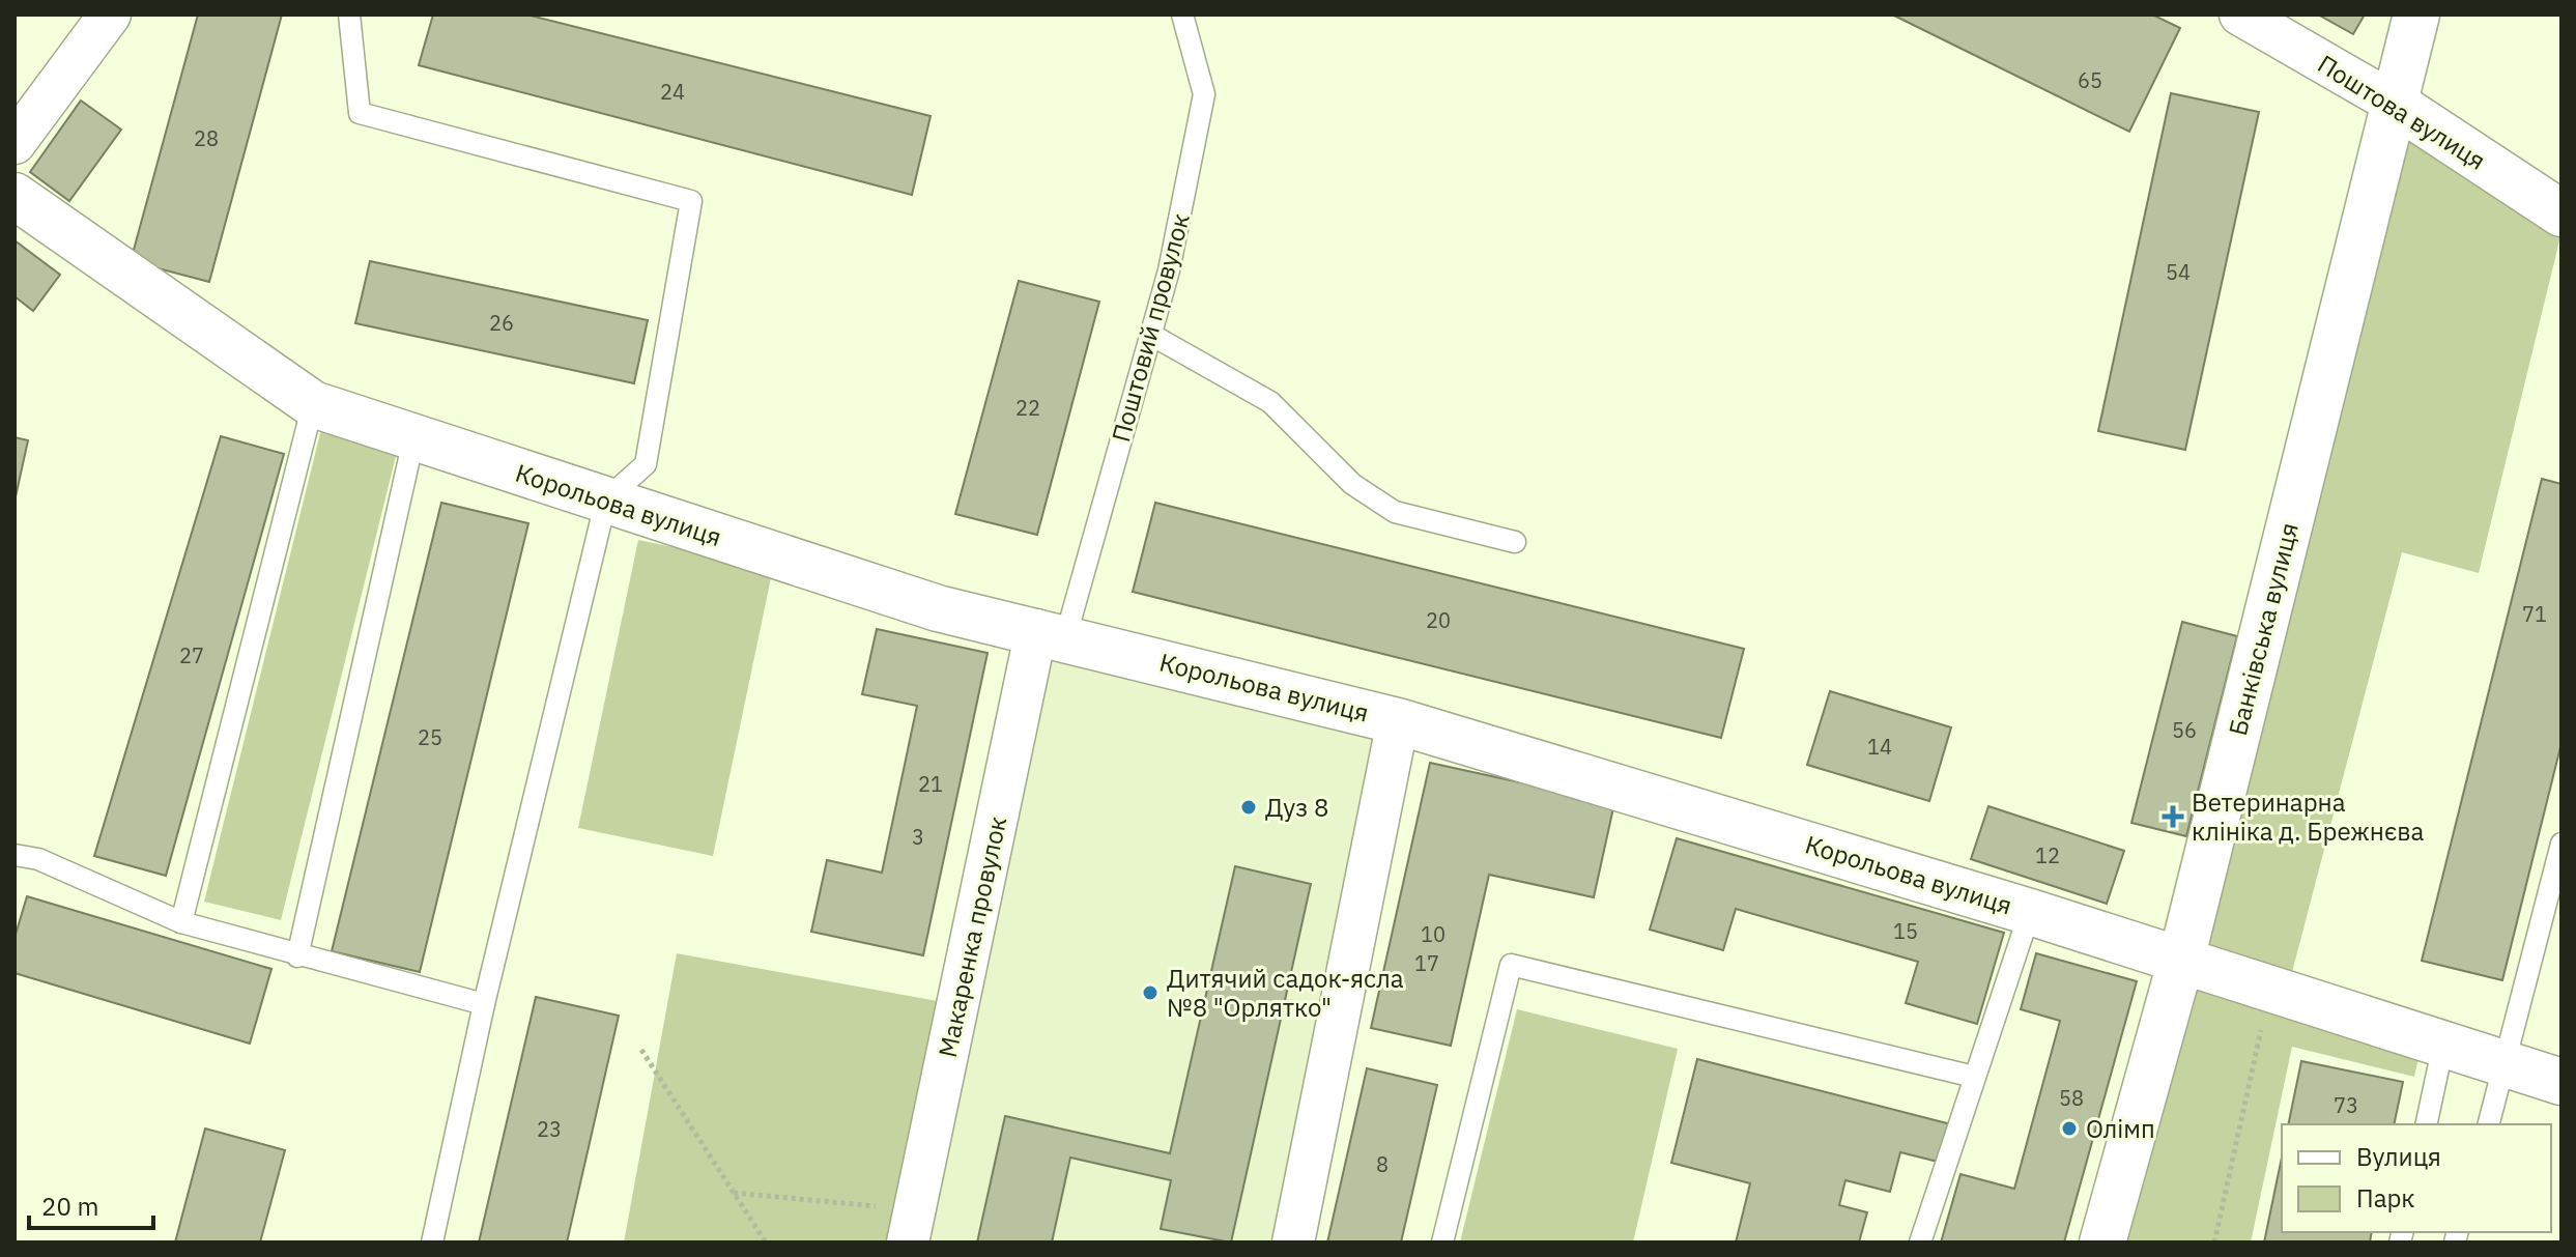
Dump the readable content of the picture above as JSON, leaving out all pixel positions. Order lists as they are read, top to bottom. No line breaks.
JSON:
{"streets":{"street":["Поштова вулиця","Корольова вулиця","Банківська вулиця","Макаренка провулок"],"lane":["Поштовий провулок"]},"crossings":[["Поштова вулиця","Банківська вулиця"],["Поштовий провулок","Корольова вулиця"],["Поштовий провулок","Макаренка провулок"],["Корольова вулиця","Банківська вулиця"],["Корольова вулиця","Макаренка провулок"]],"places":{"other":["Дуз 8","Дитячий садок-ясла №8 \"Орлятко\"","Олімп"],"health":["Ветеринарна клініка д. Брежнєва"]},"house_numbers":["65","24","28","54","26","22","71","20","27","56","25","14","21","3","12","15","10","17","58","73","23","8"],"legend":["Вулиця","Парк"],"scale_bar":"20 m"}
